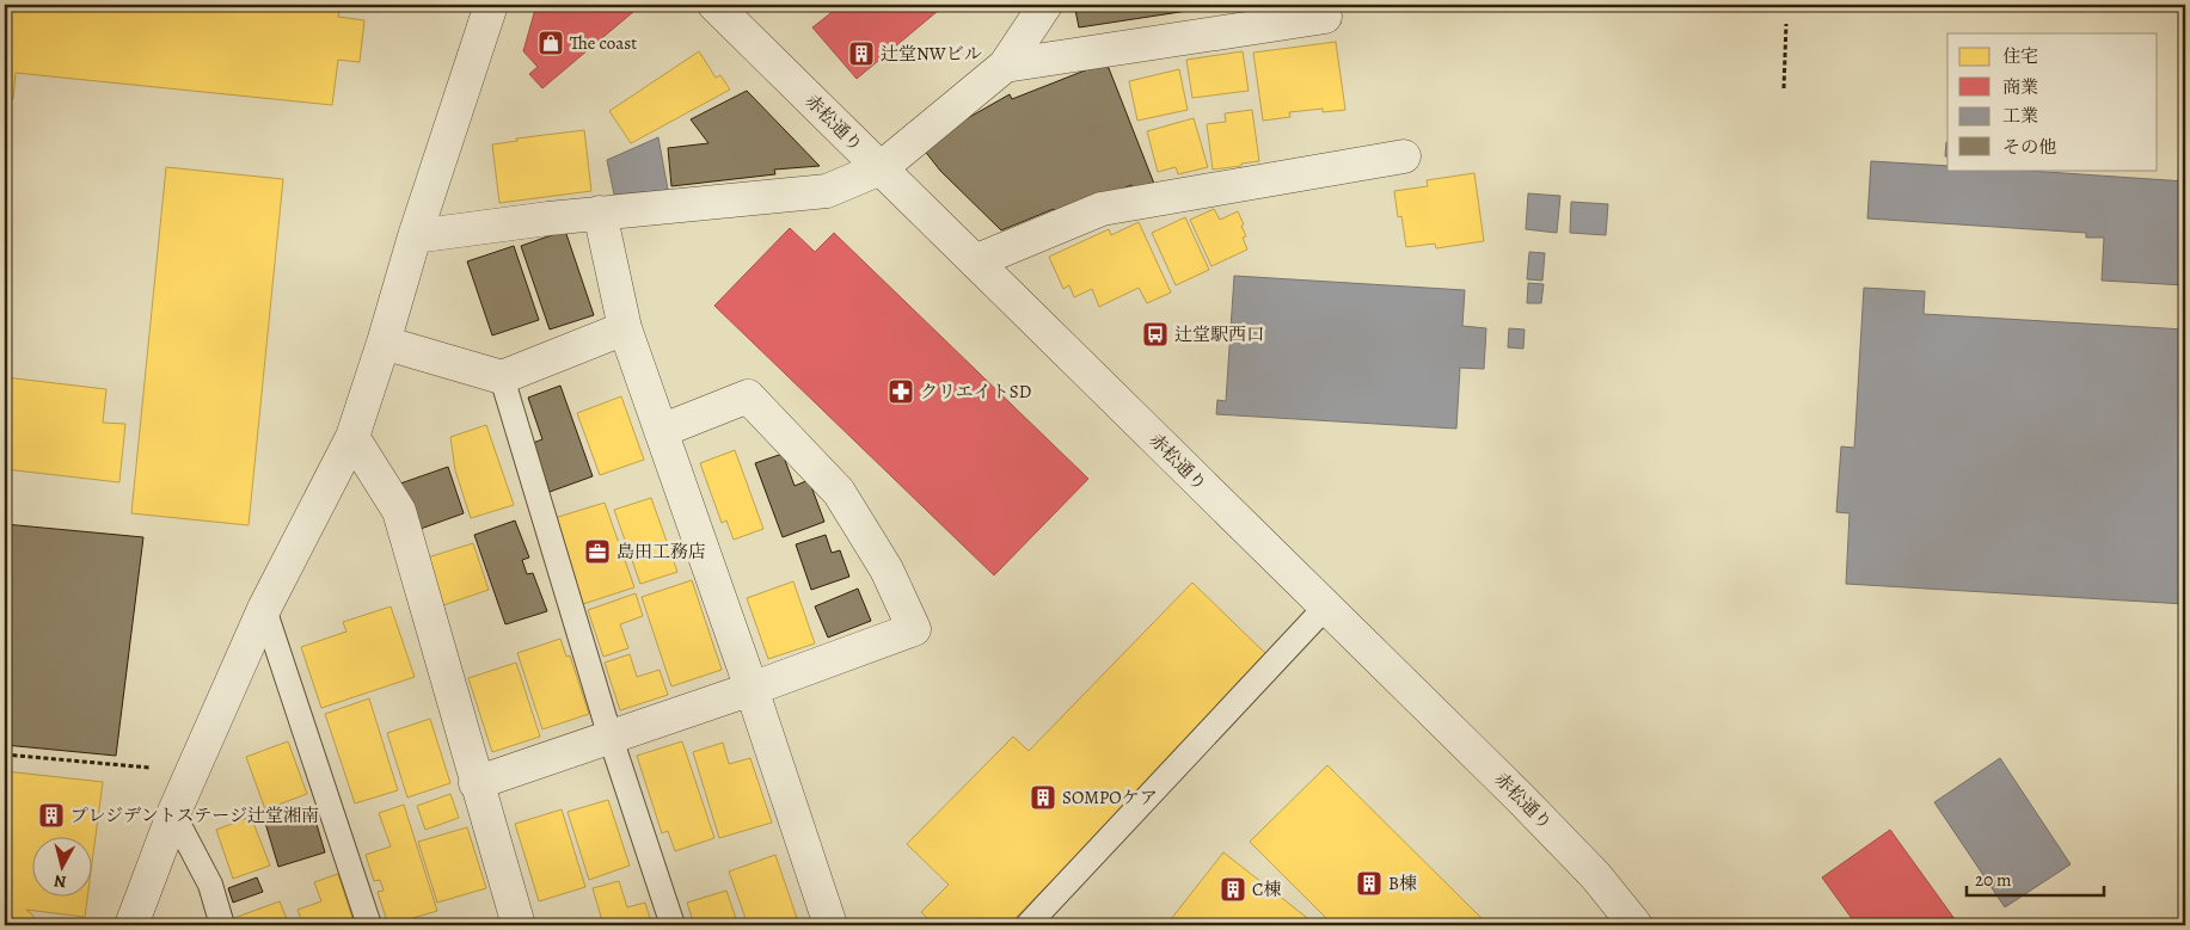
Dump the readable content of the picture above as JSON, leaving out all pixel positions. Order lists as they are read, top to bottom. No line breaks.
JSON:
{"streets":{"street":["赤松通り"]},"places":{"shop":["The coast"],"building":["辻堂NWビル","SOMPOケア","プレジデントステージ辻堂湘南","B棟","C棟"],"bus stop":["辻堂駅西口"],"pharmacy":["クリエイトSD"],"office":["島田工務店"]},"legend":["住宅","商業","工業","その他"],"scale_bar":"20 m","north":"bottom"}
